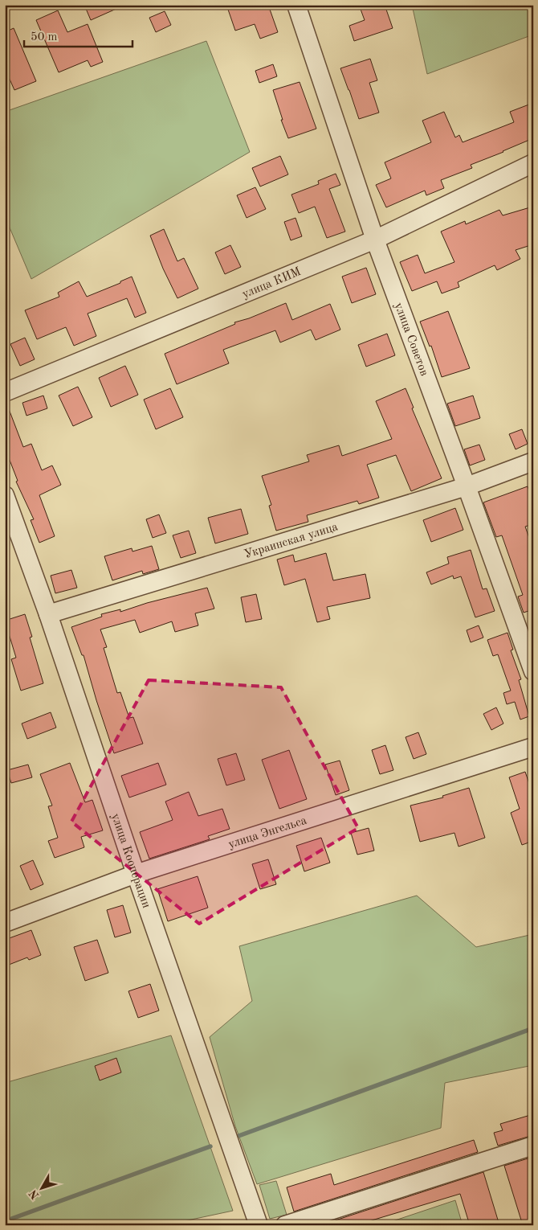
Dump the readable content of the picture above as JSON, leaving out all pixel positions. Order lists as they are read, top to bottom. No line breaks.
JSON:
{"streets":{"street":["улица КИМ","улица Советов","Украинская улица","улица Энгельса","улица Кооперации"]},"crossings":[["улица КИМ","улица Советов"],["улица Советов","Украинская улица"],["Украинская улица","улица Кооперации"],["улица Энгельса","улица Кооперации"]],"scale_bar":"50 m","north":"bottom left"}
